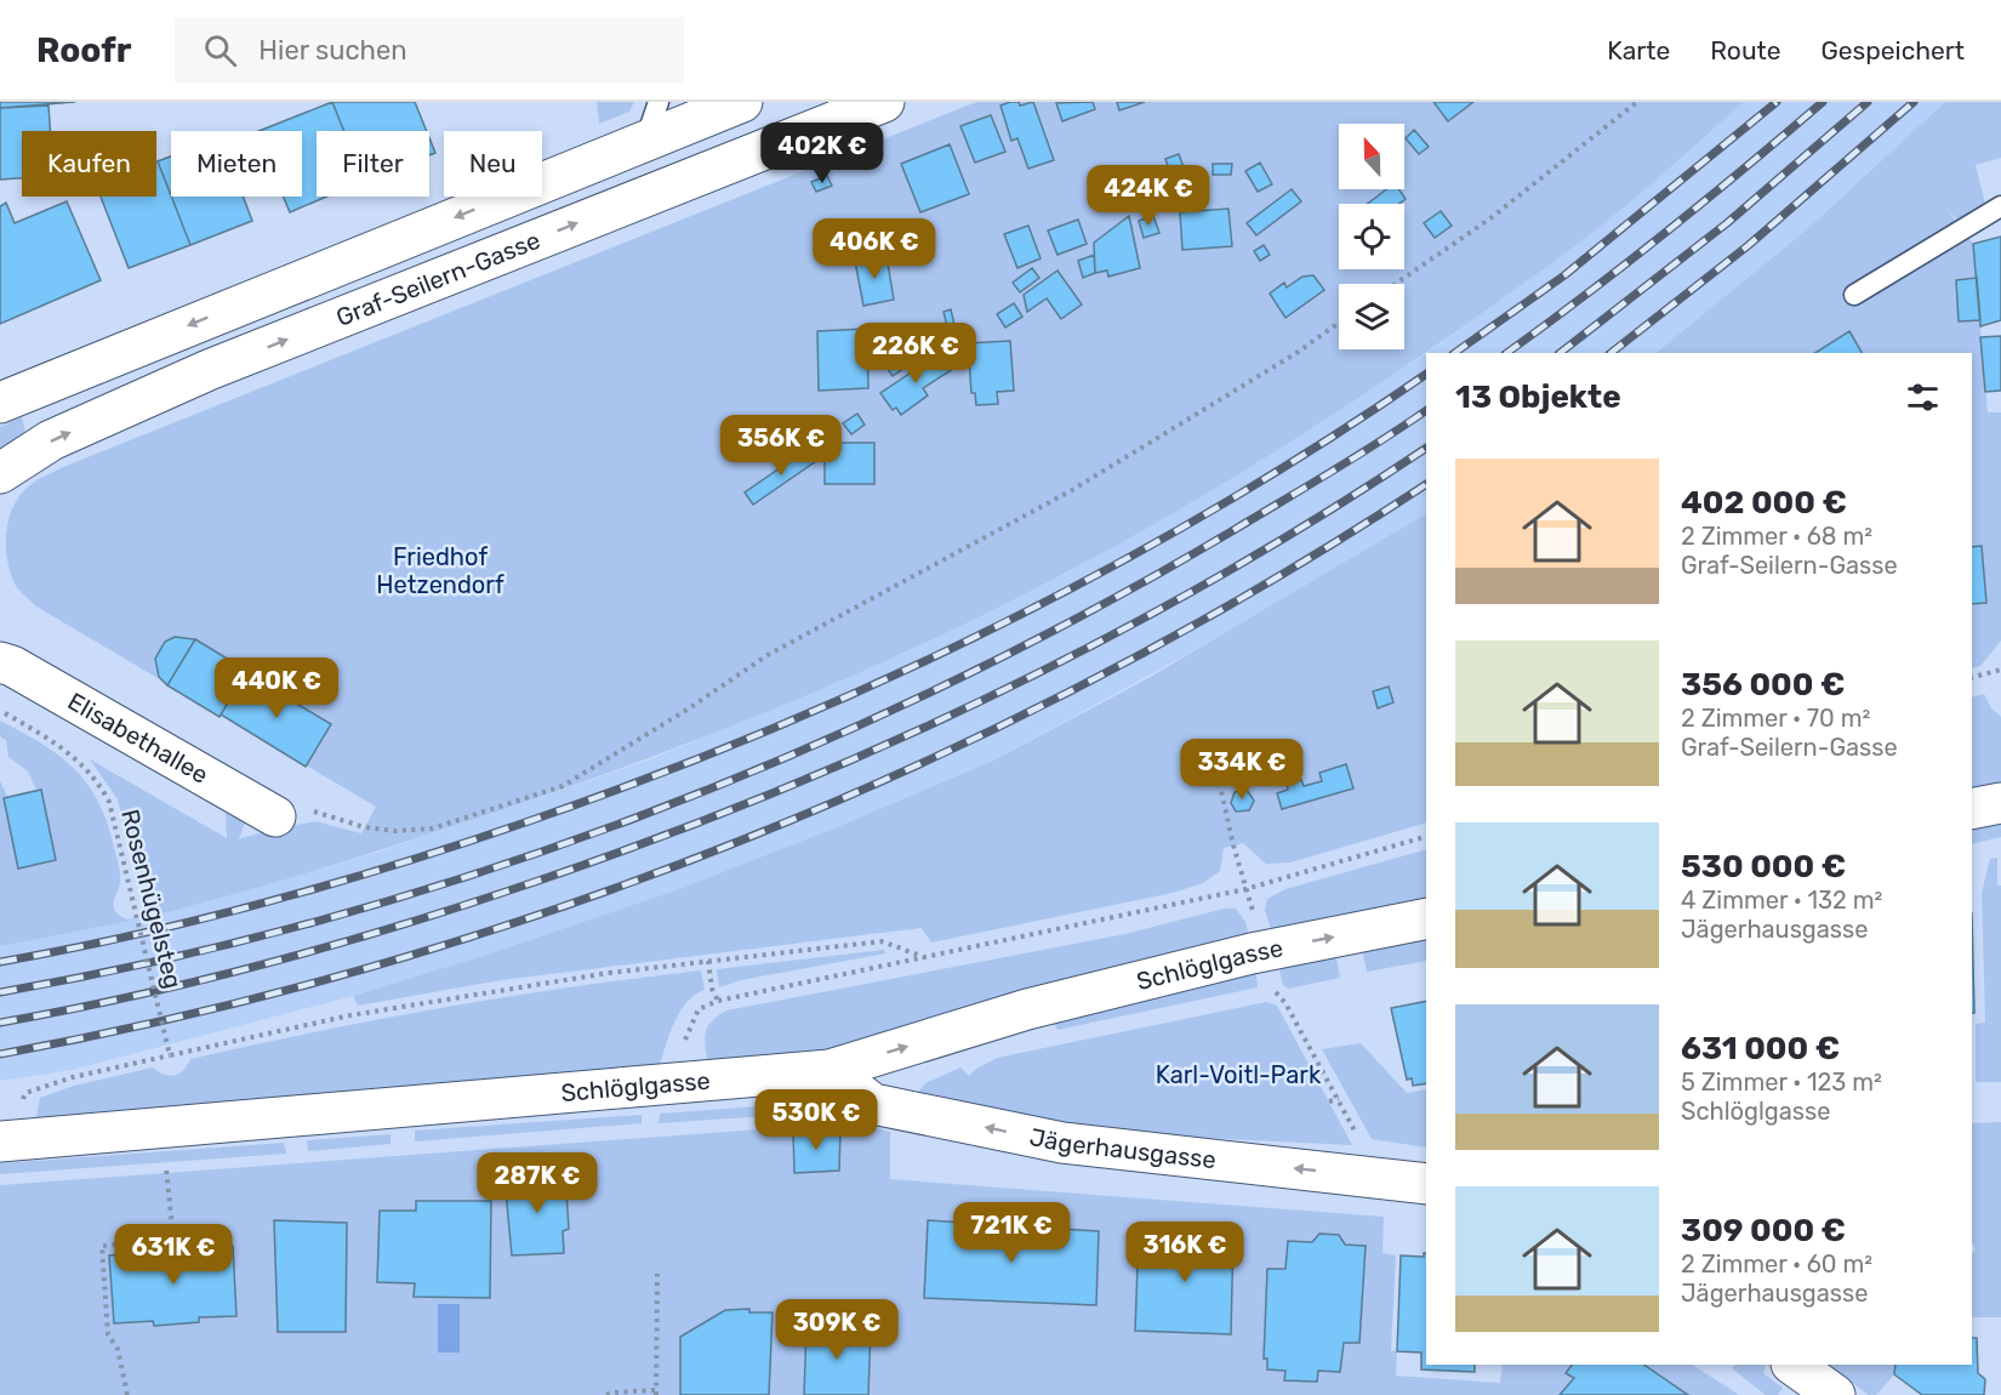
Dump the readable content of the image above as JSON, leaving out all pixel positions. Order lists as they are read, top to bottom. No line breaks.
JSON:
{"streets":{"street":["Graf-Seilern-Gasse","Elisabethallee","Schlöglgasse","Jägerhausgasse"],"path":["Rosenhügelsteg"]},"crossings":[["Schlöglgasse","Jägerhausgasse"]],"one_way":["Schlöglgasse","Jägerhausgasse"],"parks":["Friedhof Hetzendorf","Karl-Voitl-Park"],"north":"top","page":{"header":"Roofr","search":"Hier suchen","nav":["Karte","Route","Gespeichert"],"price":["402K €","424K €","406K €","226K €","356K €","440K €","334K €","530K €","287K €","721K €","316K €","631K €","309K €"],"chip":["Kaufen","Mieten","Filter","Neu"],"heading":"13 Objekte","list":[{"name":"402 000 €","note":"2 Zimmer · 68 m² · Graf-Seilern-Gasse"},{"name":"356 000 €","note":"2 Zimmer · 70 m² · Graf-Seilern-Gasse"},{"name":"530 000 €","note":"4 Zimmer · 132 m² · Jägerhausgasse"},{"name":"631 000 €","note":"5 Zimmer · 123 m² · Schlöglgasse"},{"name":"309 000 €","note":"2 Zimmer · 60 m² · Jägerhausgasse"}]}}
